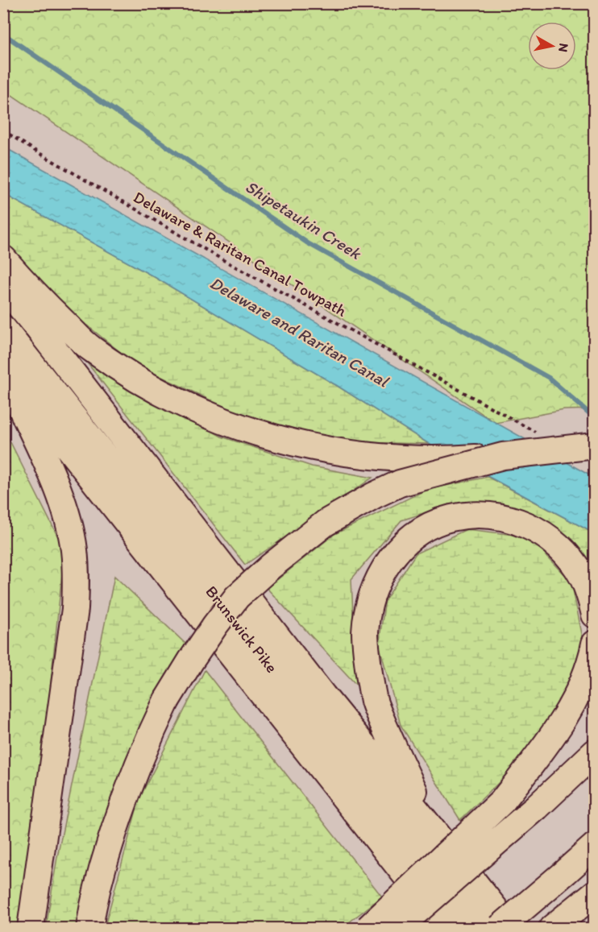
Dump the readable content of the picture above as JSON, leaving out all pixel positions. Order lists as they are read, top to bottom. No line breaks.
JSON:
{"streets":{"highway":["Brunswick Pike"],"path":["Delaware & Raritan Canal Towpath"]},"water":["Shipetaukin Creek","Delaware and Raritan Canal"],"north":"right"}
